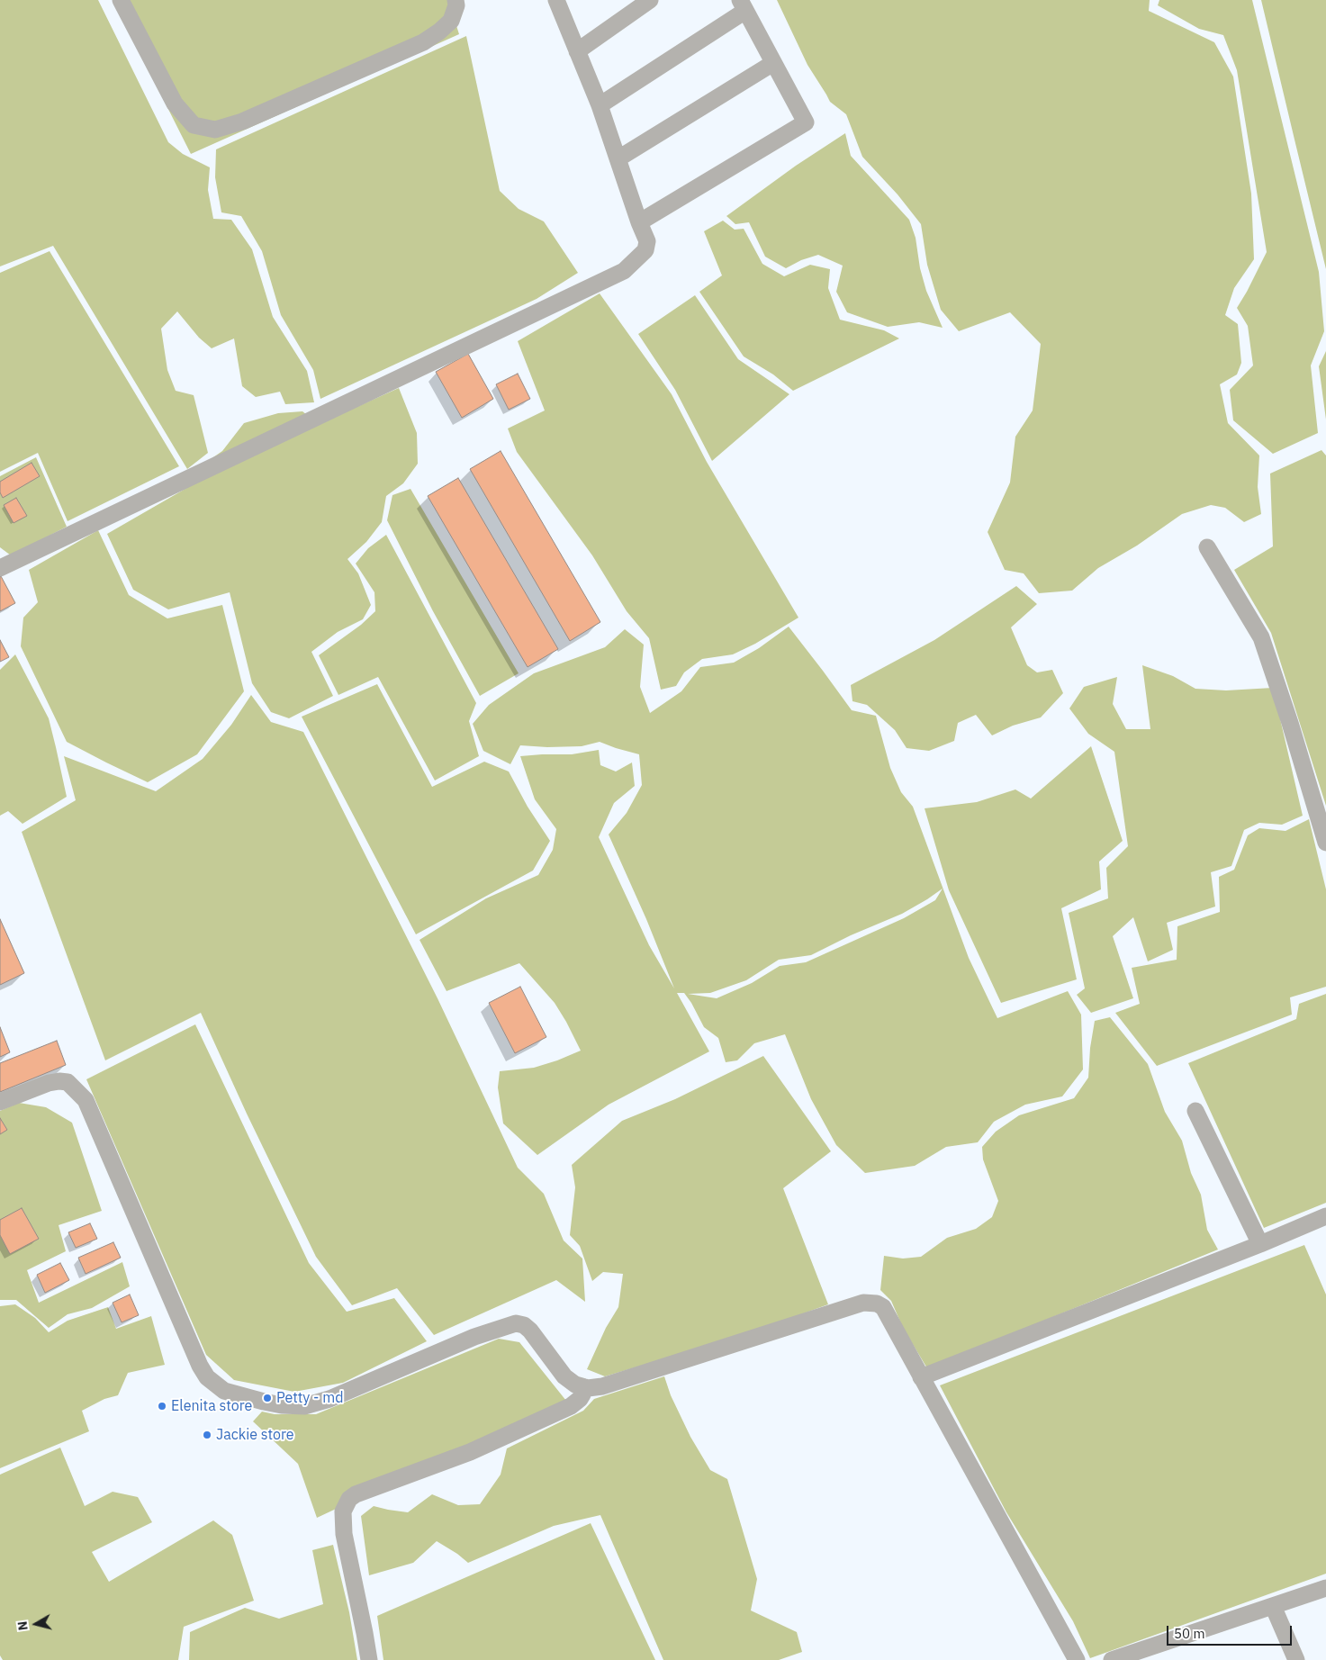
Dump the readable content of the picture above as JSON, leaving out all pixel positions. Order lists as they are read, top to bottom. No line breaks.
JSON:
{"places":["Petty - md","Elenita store","Jackie store"],"scale_bar":"50 m","north":"left"}
